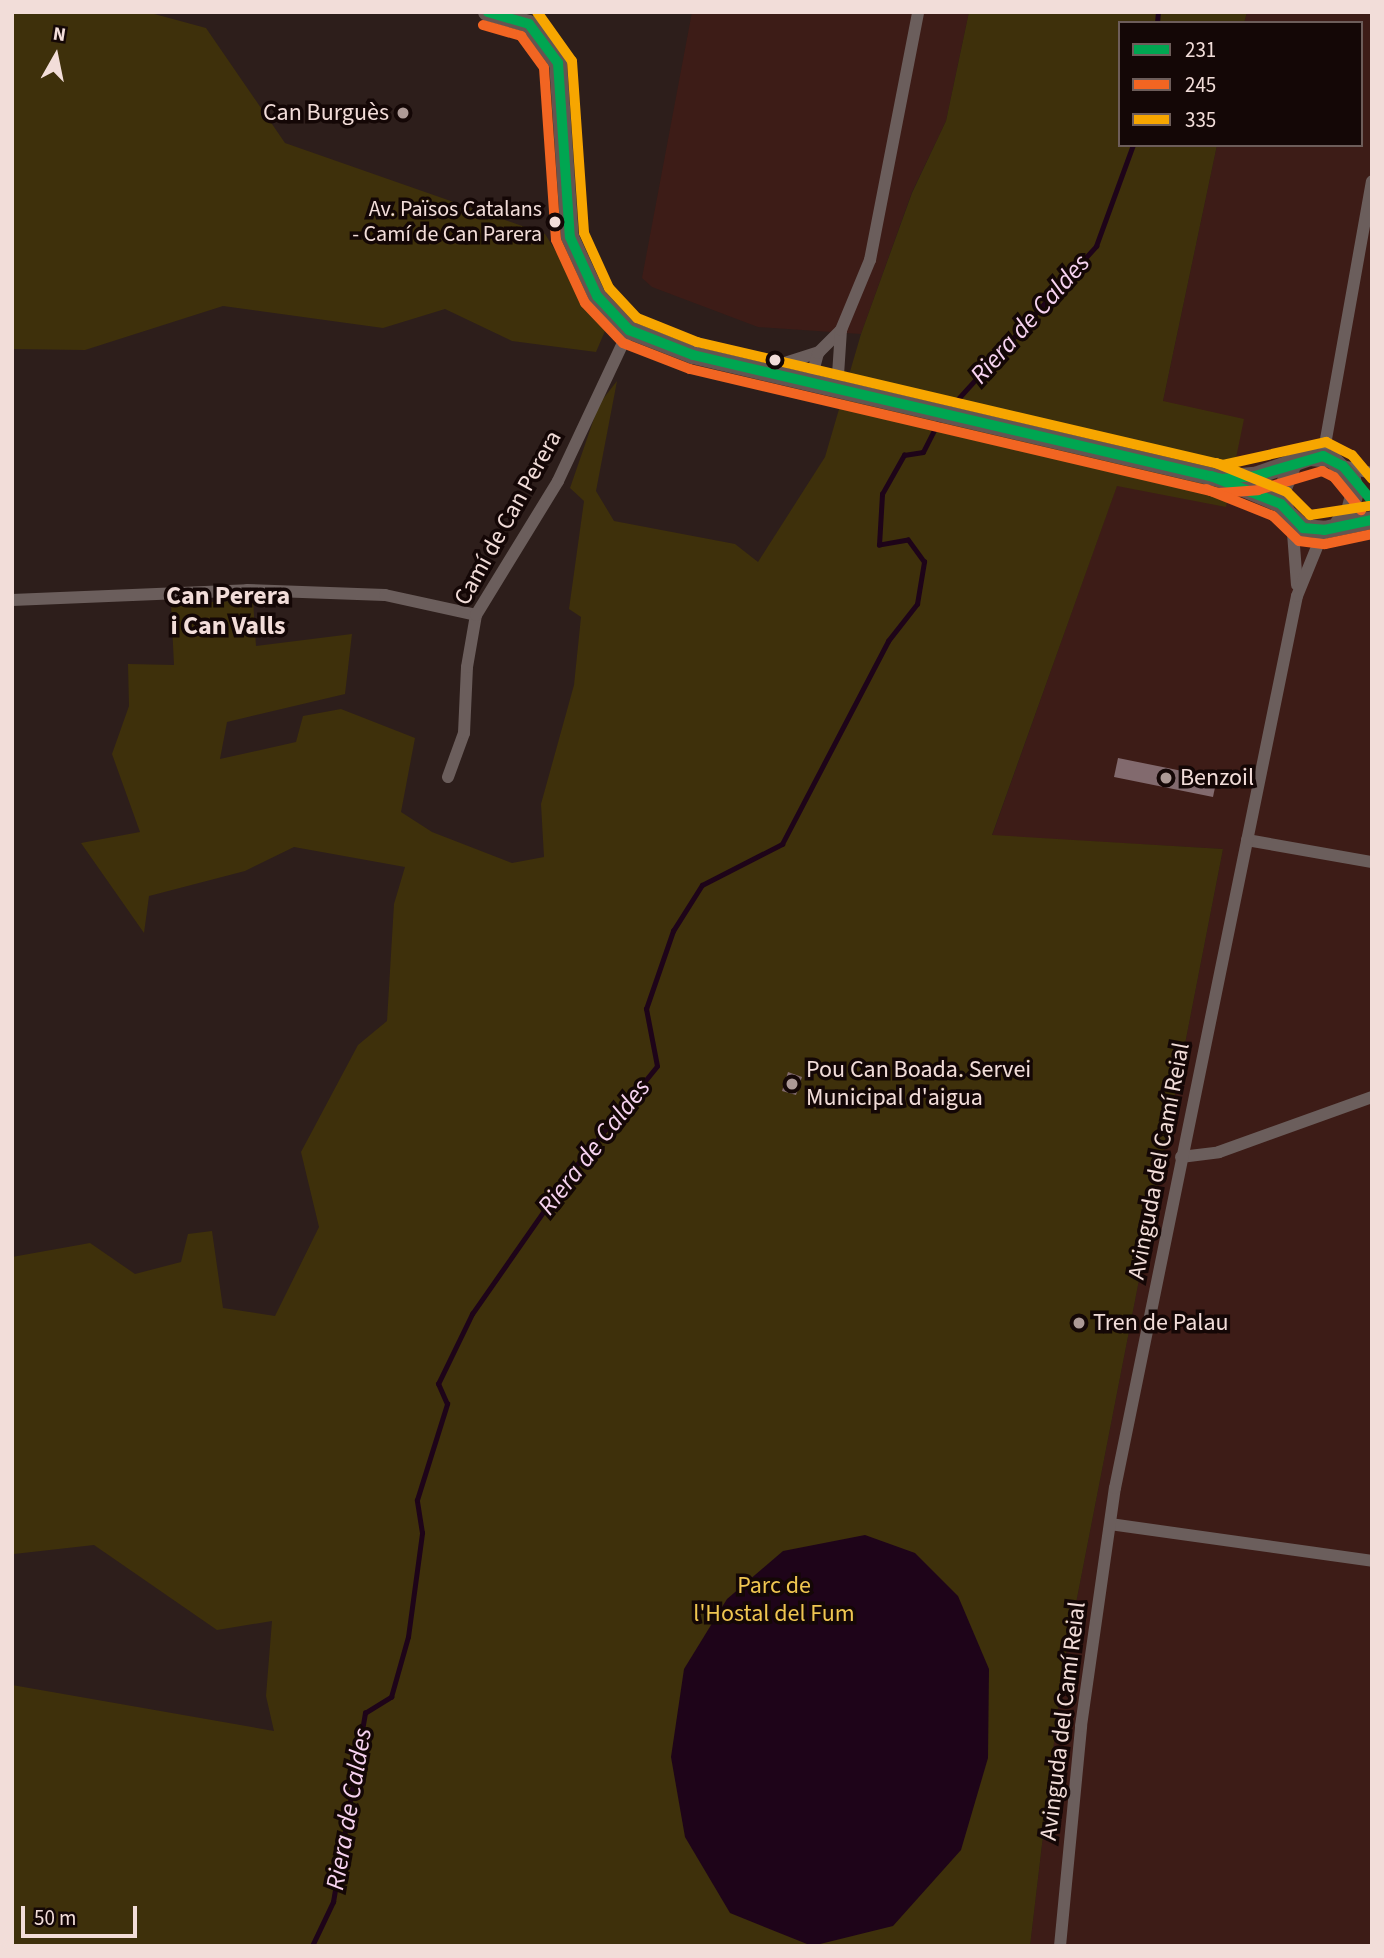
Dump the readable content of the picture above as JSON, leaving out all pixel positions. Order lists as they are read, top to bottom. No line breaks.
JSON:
{"streets":{"street":["Camí de Can Perera","Avinguda del Camí Reial"]},"districts":["Can Perera i Can Valls"],"water":["Riera de Caldes"],"parks":["Parc de l'Hostal del Fum"],"places":["Can Burguès","Av. Països Catalans - Camí de Can Parera","Benzoil","Pou Can Boada. Servei Municipal d'aigua","Tren de Palau"],"lines":["transit line 231","transit line 335","transit line 245"],"legend":["231","245","335"],"scale_bar":"50 m","north":"top"}
